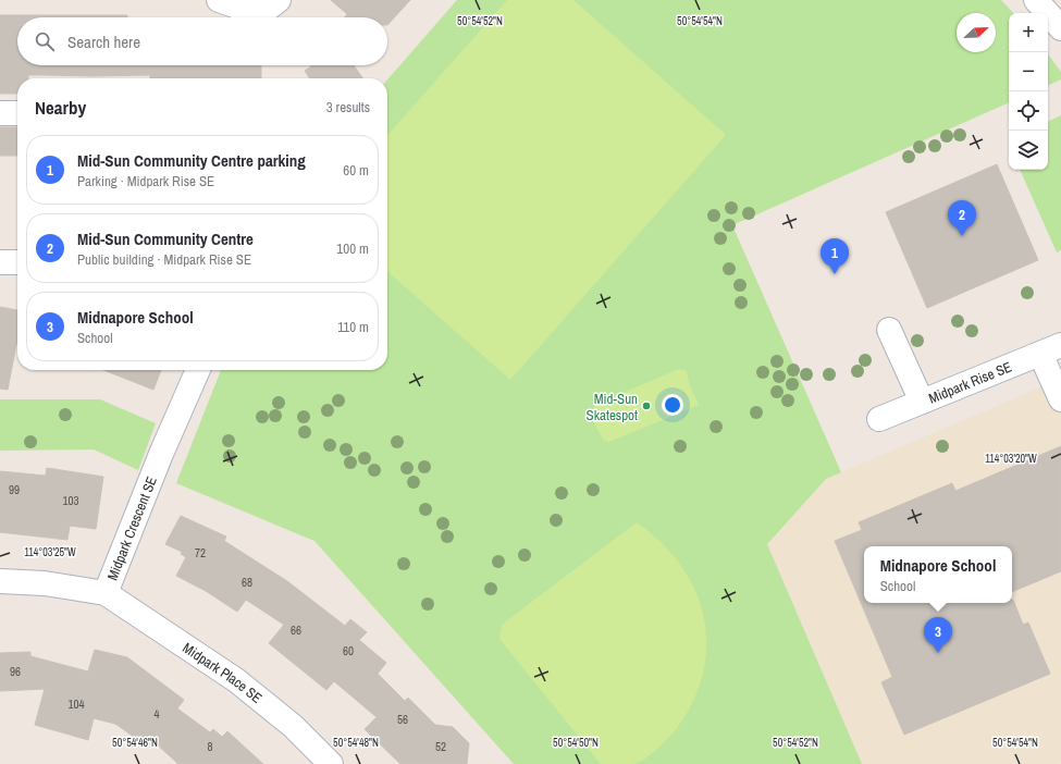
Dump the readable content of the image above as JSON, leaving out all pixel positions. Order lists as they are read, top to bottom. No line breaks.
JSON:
{"streets":{"street":["Midpark Rise SE","Midpark Crescent SE","Midpark Place SE"]},"crossings":[["Midpark Crescent SE","Midpark Place SE"]],"places":["Mid-Sun Skatespot"],"house_numbers":["99","103","72","68","66","60","96","104","4","56","8","52"],"north":"top right","page":{"map_buttons":["+","−"],"search":"Search here","heading":["Nearby","3 results"],"list":[{"mark":"1","name":"Mid-Sun Community Centre parking","note":"Parking · Midpark Rise SE","value":"60 m"},{"mark":"2","name":"Mid-Sun Community Centre","note":"Public building · Midpark Rise SE","value":"100 m"},{"mark":"3","name":"Midnapore School","note":"School","value":"110 m"}],"pins":["2","1","3"],"popup":["Midnapore School","School"]},"coordinates":["50°54'52\"N","50°54'54\"N","114°03'20\"W","114°03'25\"W","50°54'46\"N","50°54'48\"N","50°54'50\"N"]}
